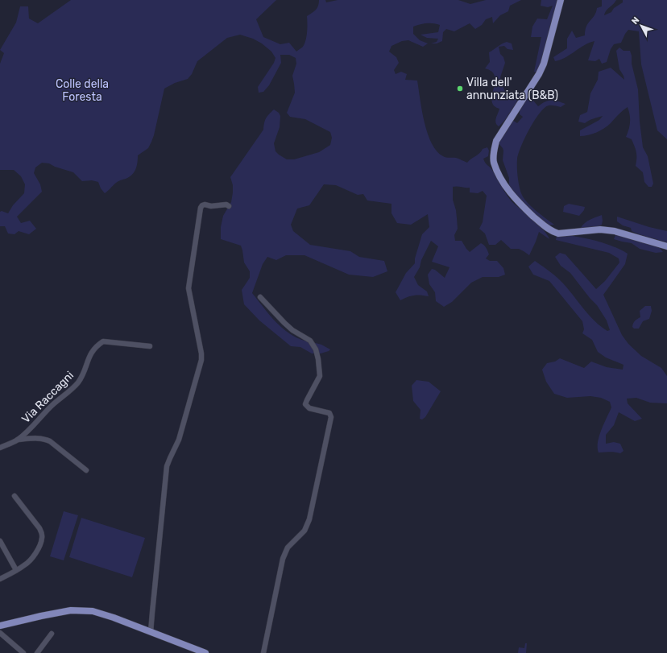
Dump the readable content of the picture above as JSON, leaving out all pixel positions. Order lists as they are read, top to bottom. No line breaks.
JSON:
{"streets":{"street":["Via Raccagni"]},"parks":["Colle della Foresta"],"places":["Villa dell' annunziata (B&B)"],"north":"top left"}
